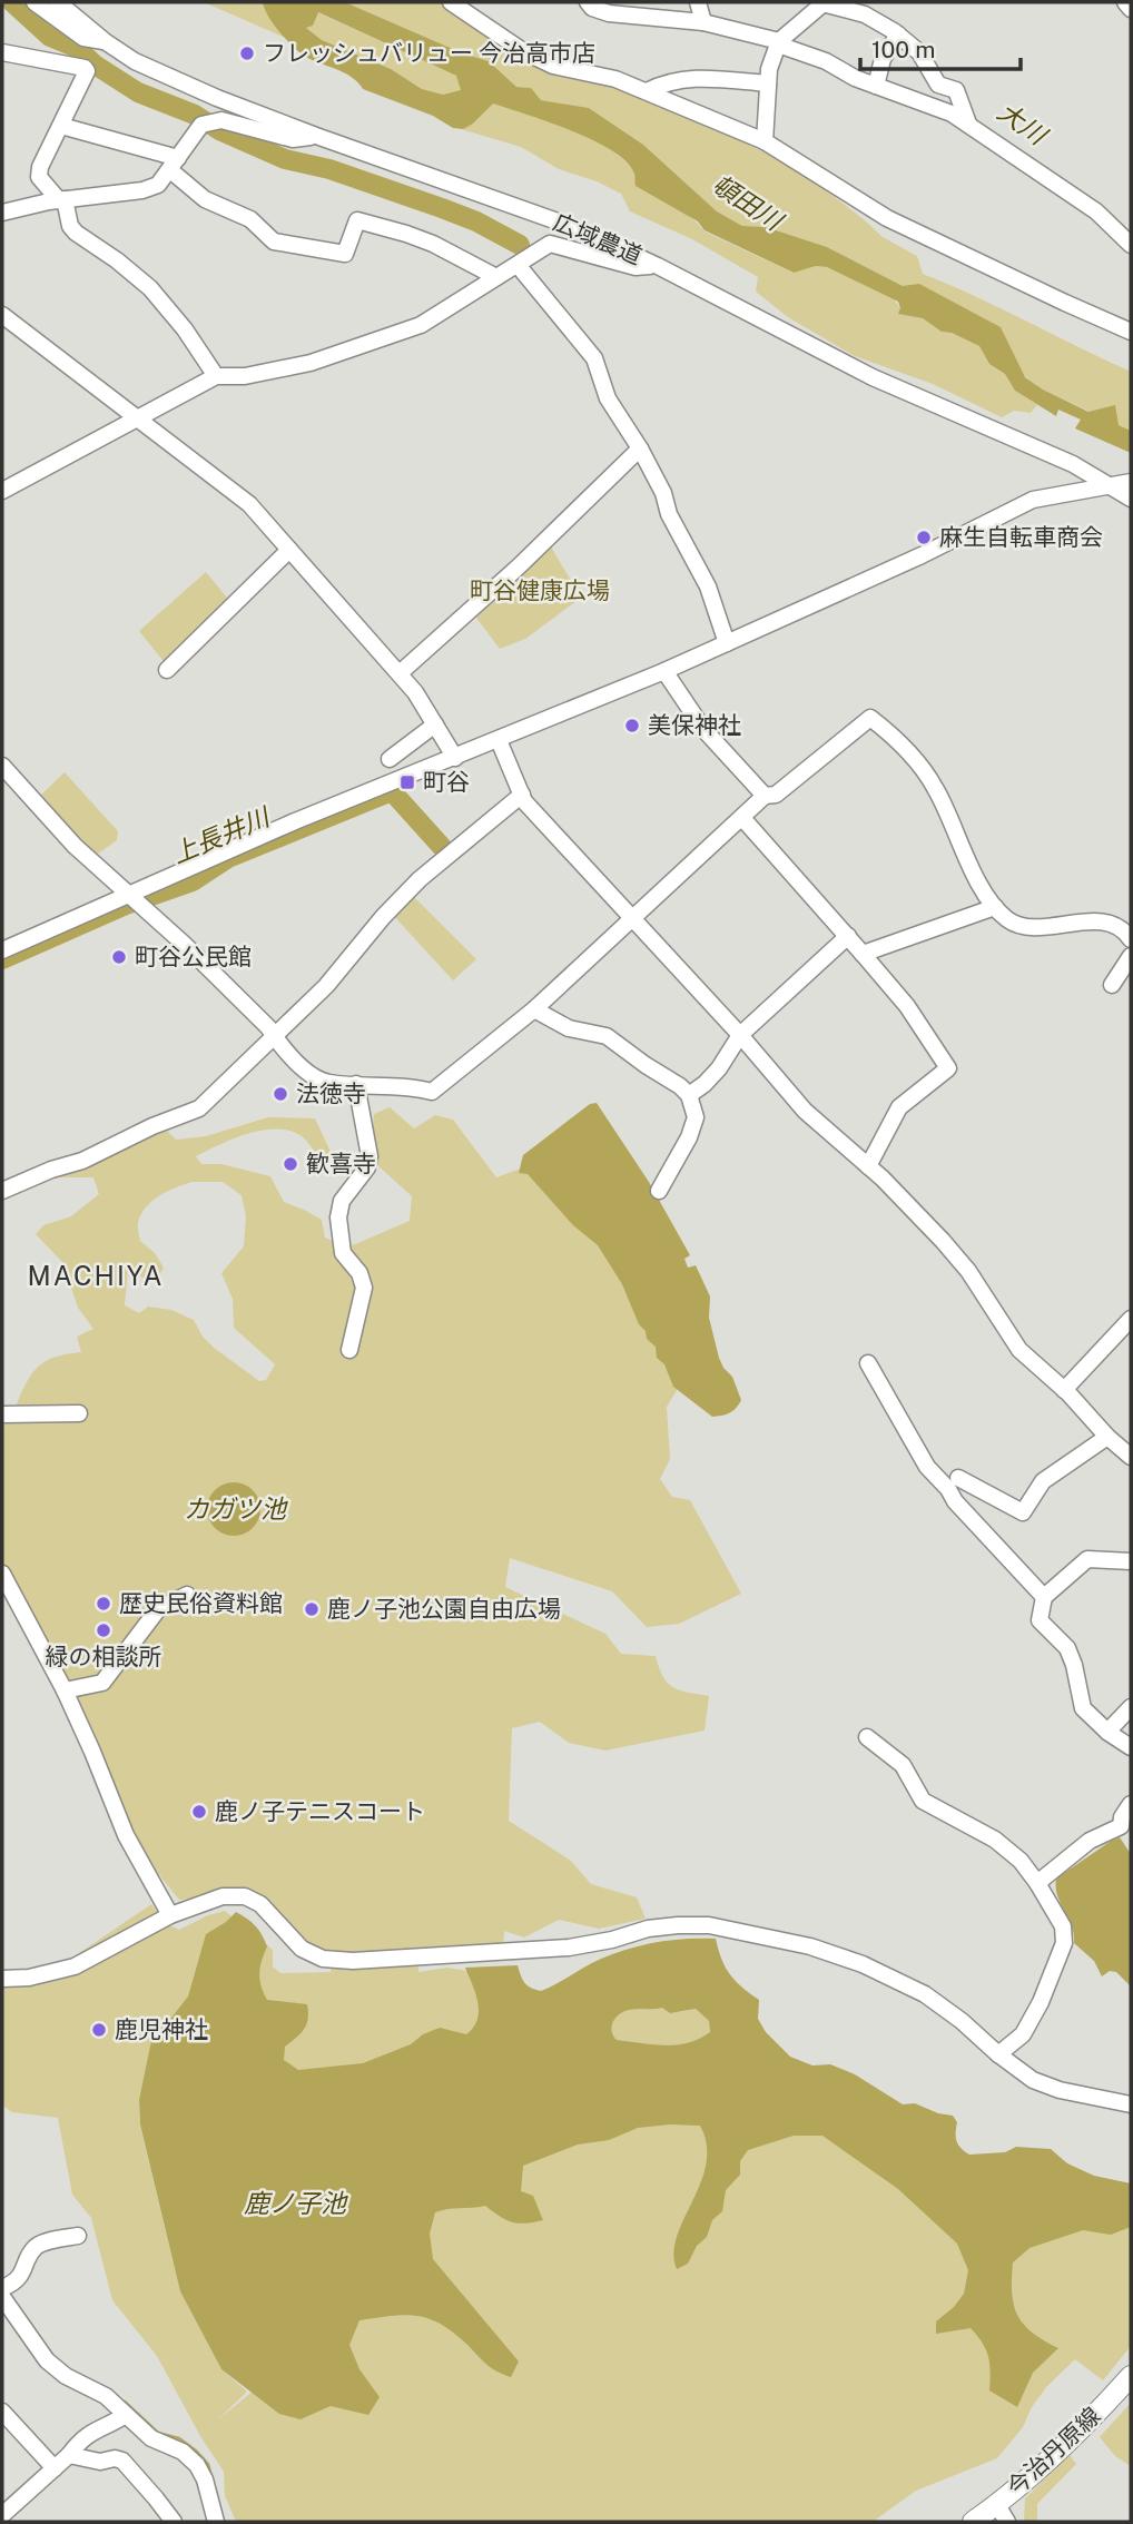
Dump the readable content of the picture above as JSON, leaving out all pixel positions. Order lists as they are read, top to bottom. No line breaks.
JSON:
{"streets":{"main road":["今治丹原線"],"street":["広域農道"]},"districts":["MACHIYA"],"water":["大川","頓田川","上長井川","カガツ池","鹿ノ子池"],"parks":["町谷健康広場"],"places":{"other":["フレッシュバリュー 今治高市店","麻生自転車商会","美保神社","町谷公民館","法徳寺","歓喜寺","歴史民俗資料館","鹿ノ子池公園自由広場","緑の相談所","鹿ノ子テニスコート","鹿児神社"],"transit":["町谷"]},"scale_bar":"100 m"}
